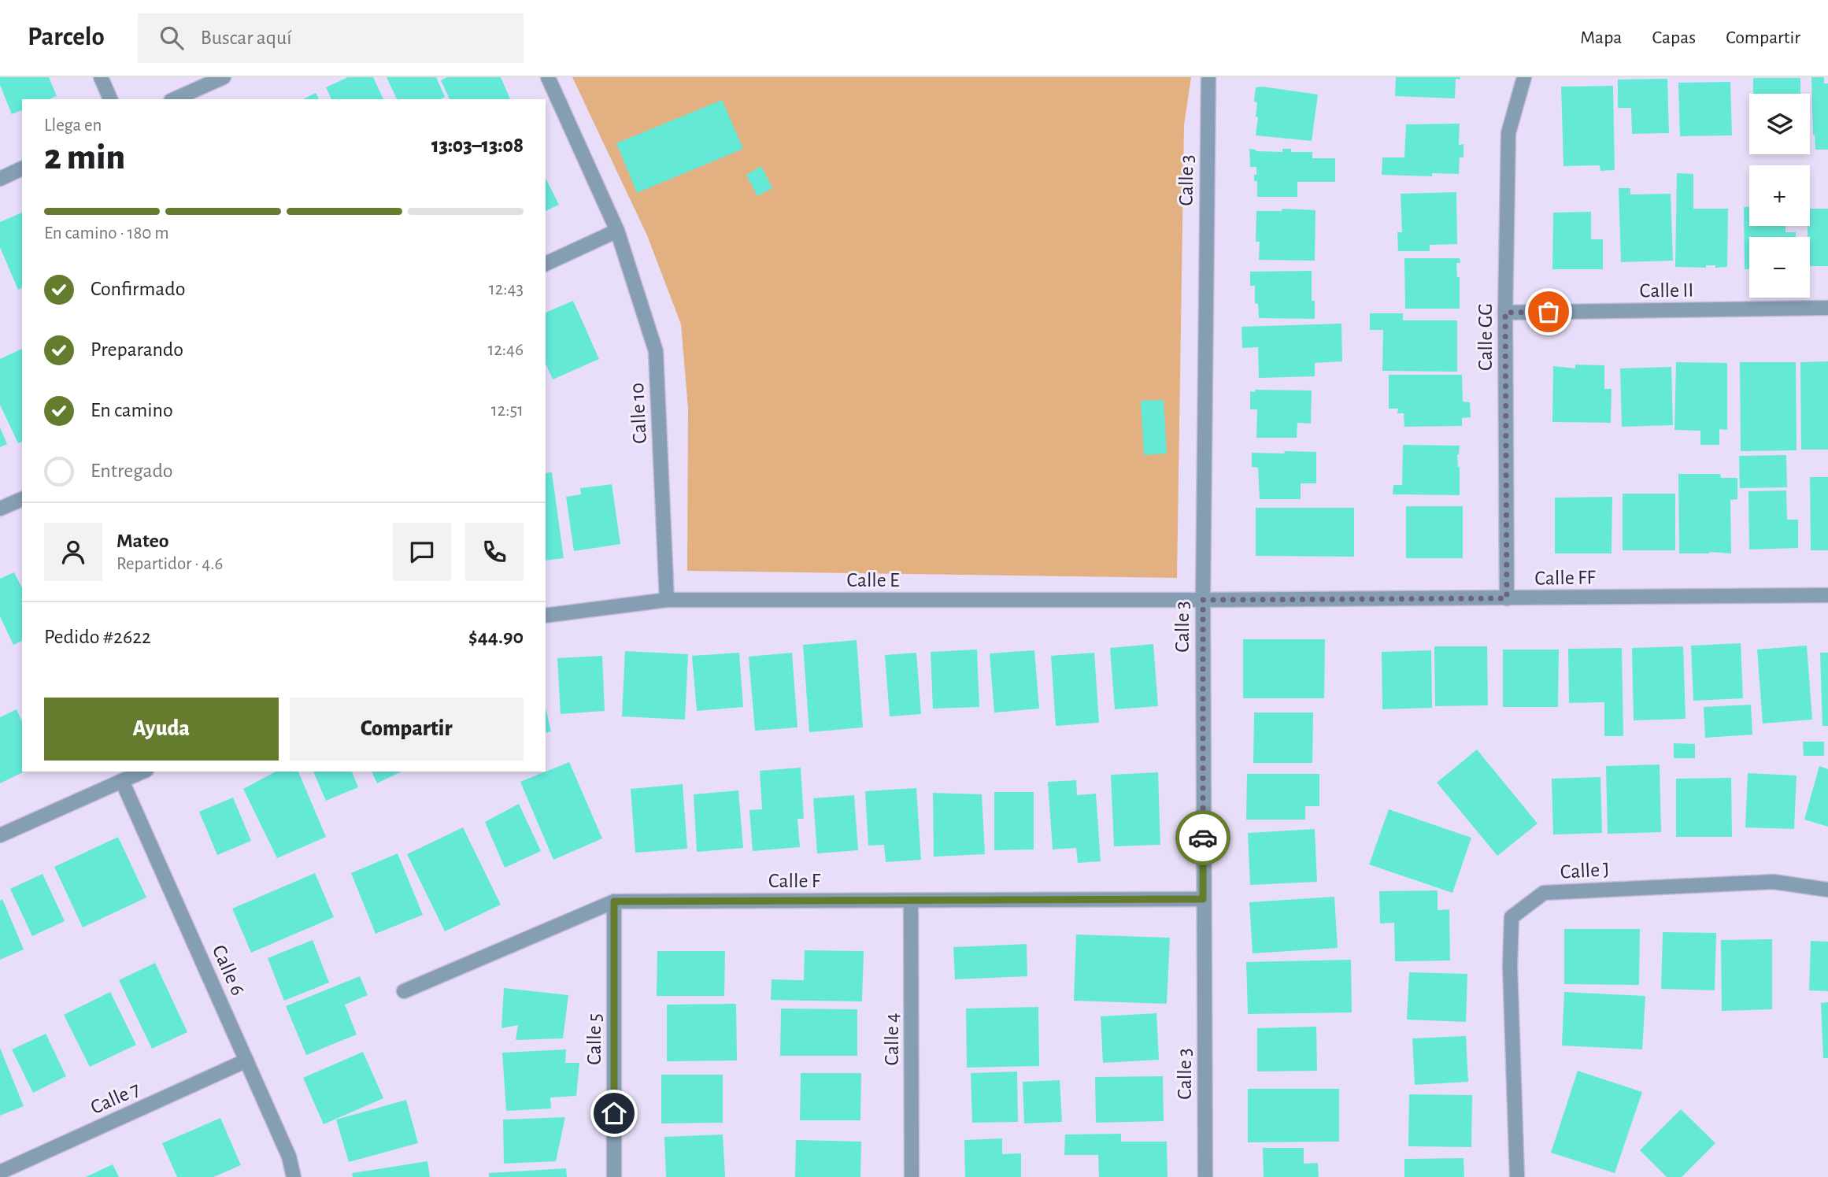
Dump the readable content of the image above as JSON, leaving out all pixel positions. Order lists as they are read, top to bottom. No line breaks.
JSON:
{"streets":{"street":["Calle 3","Calle II","Calle GG","Calle 10","Calle FF","Calle E","Calle J","Calle F","Calle 6","Calle 5","Calle 4","Calle 7"]},"crossings":[["Calle 3","Calle FF"],["Calle 3","Calle E"],["Calle 3","Calle F"],["Calle II","Calle GG"],["Calle GG","Calle FF"],["Calle 10","Calle E"],["Calle FF","Calle E"],["Calle F","Calle 5"],["Calle F","Calle 4"],["Calle 6","Calle 7"]],"page":{"header":"Parcelo","search":"Buscar aquí","nav":["Mapa","Capas","Compartir"],"map_buttons":["+","−"],"heading":["2 min","Llega en","13:03–13:08"],"panel":["Mateo","Repartidor · 4.6","Pedido #2622","$44.90"],"bar":"En camino · 180 m","list":[["Confirmado","12:43"],["Preparando","12:46"],["En camino","12:51"],"Entregado"],"buttons":["Ayuda","Compartir"]}}
